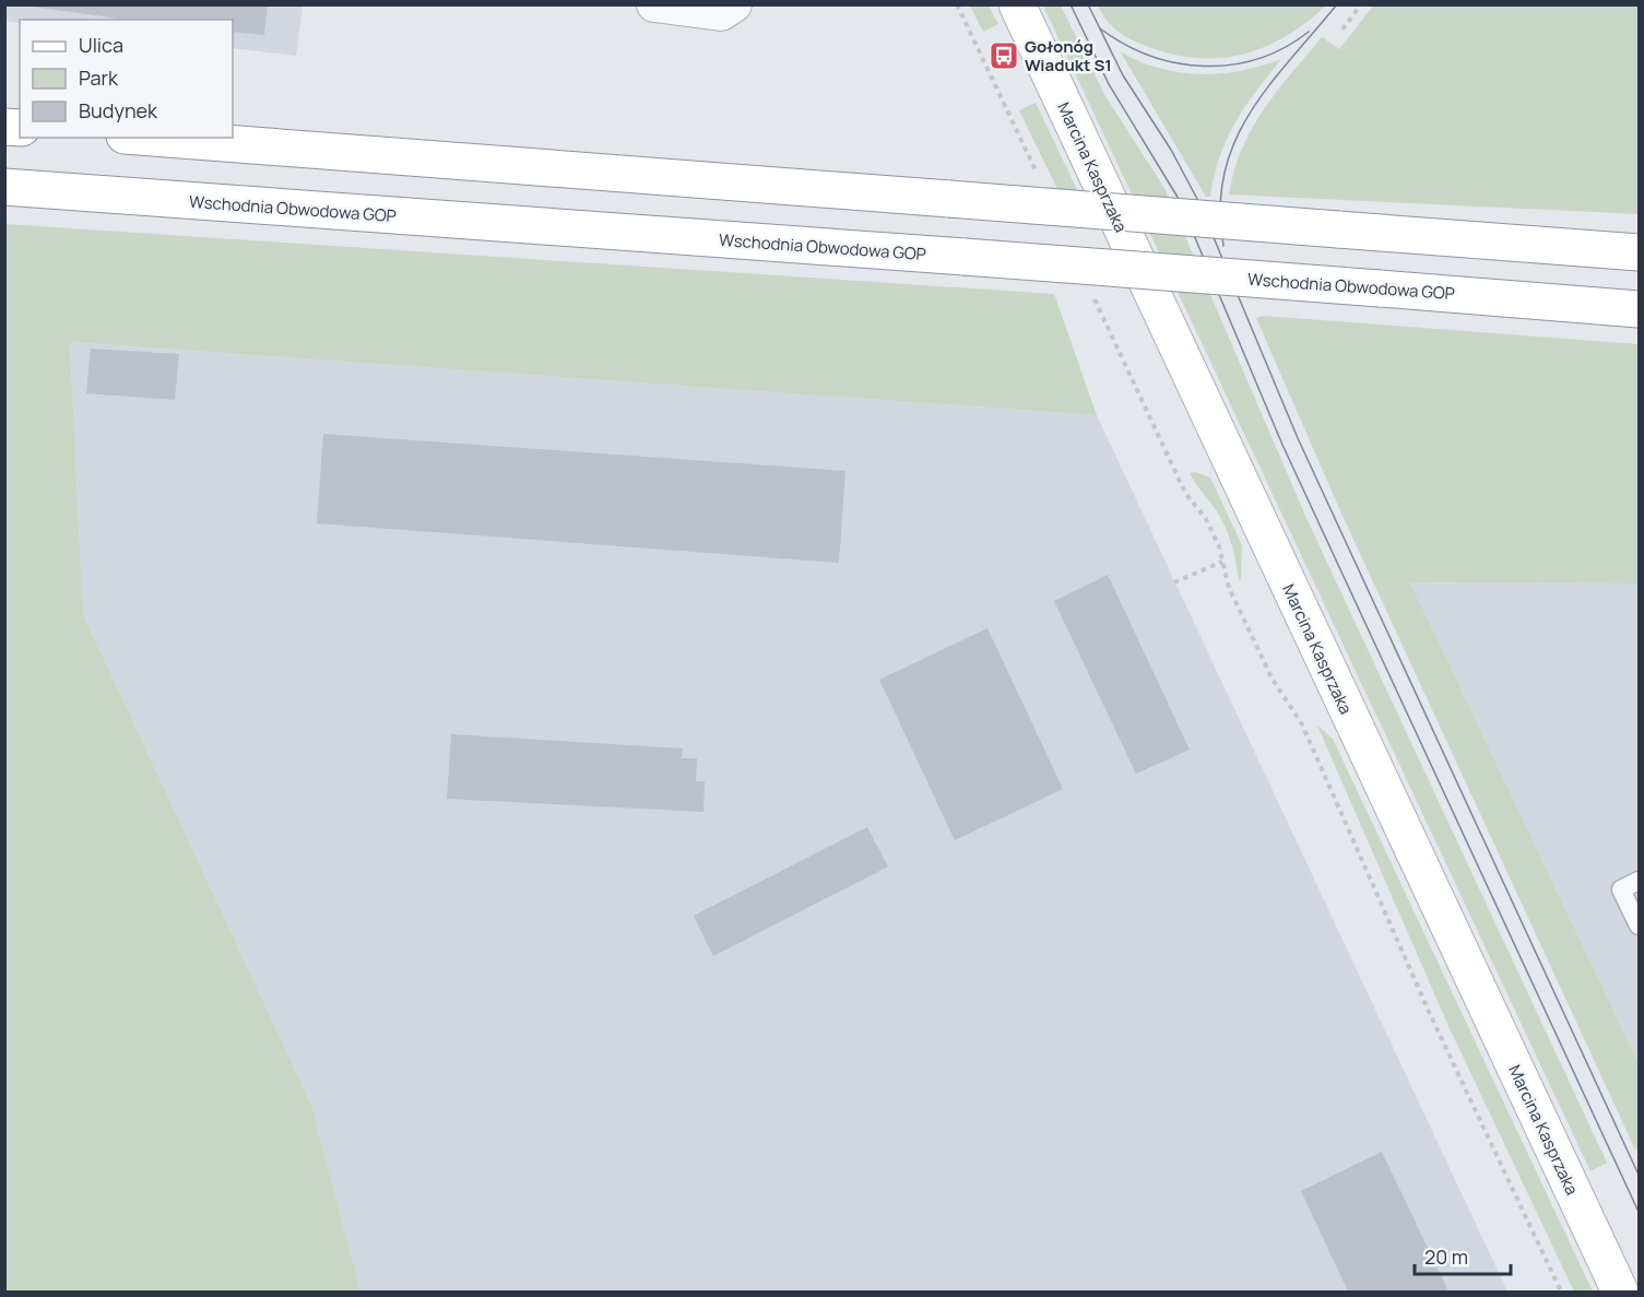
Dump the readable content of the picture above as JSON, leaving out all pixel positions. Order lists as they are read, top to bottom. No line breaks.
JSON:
{"streets":{"main road":["Marcina Kasprzaka","Wschodnia Obwodowa GOP"]},"places":{"bus stop":["Gołonóg Wiadukt S1"]},"legend":["Ulica","Park","Budynek"],"scale_bar":"20 m"}
